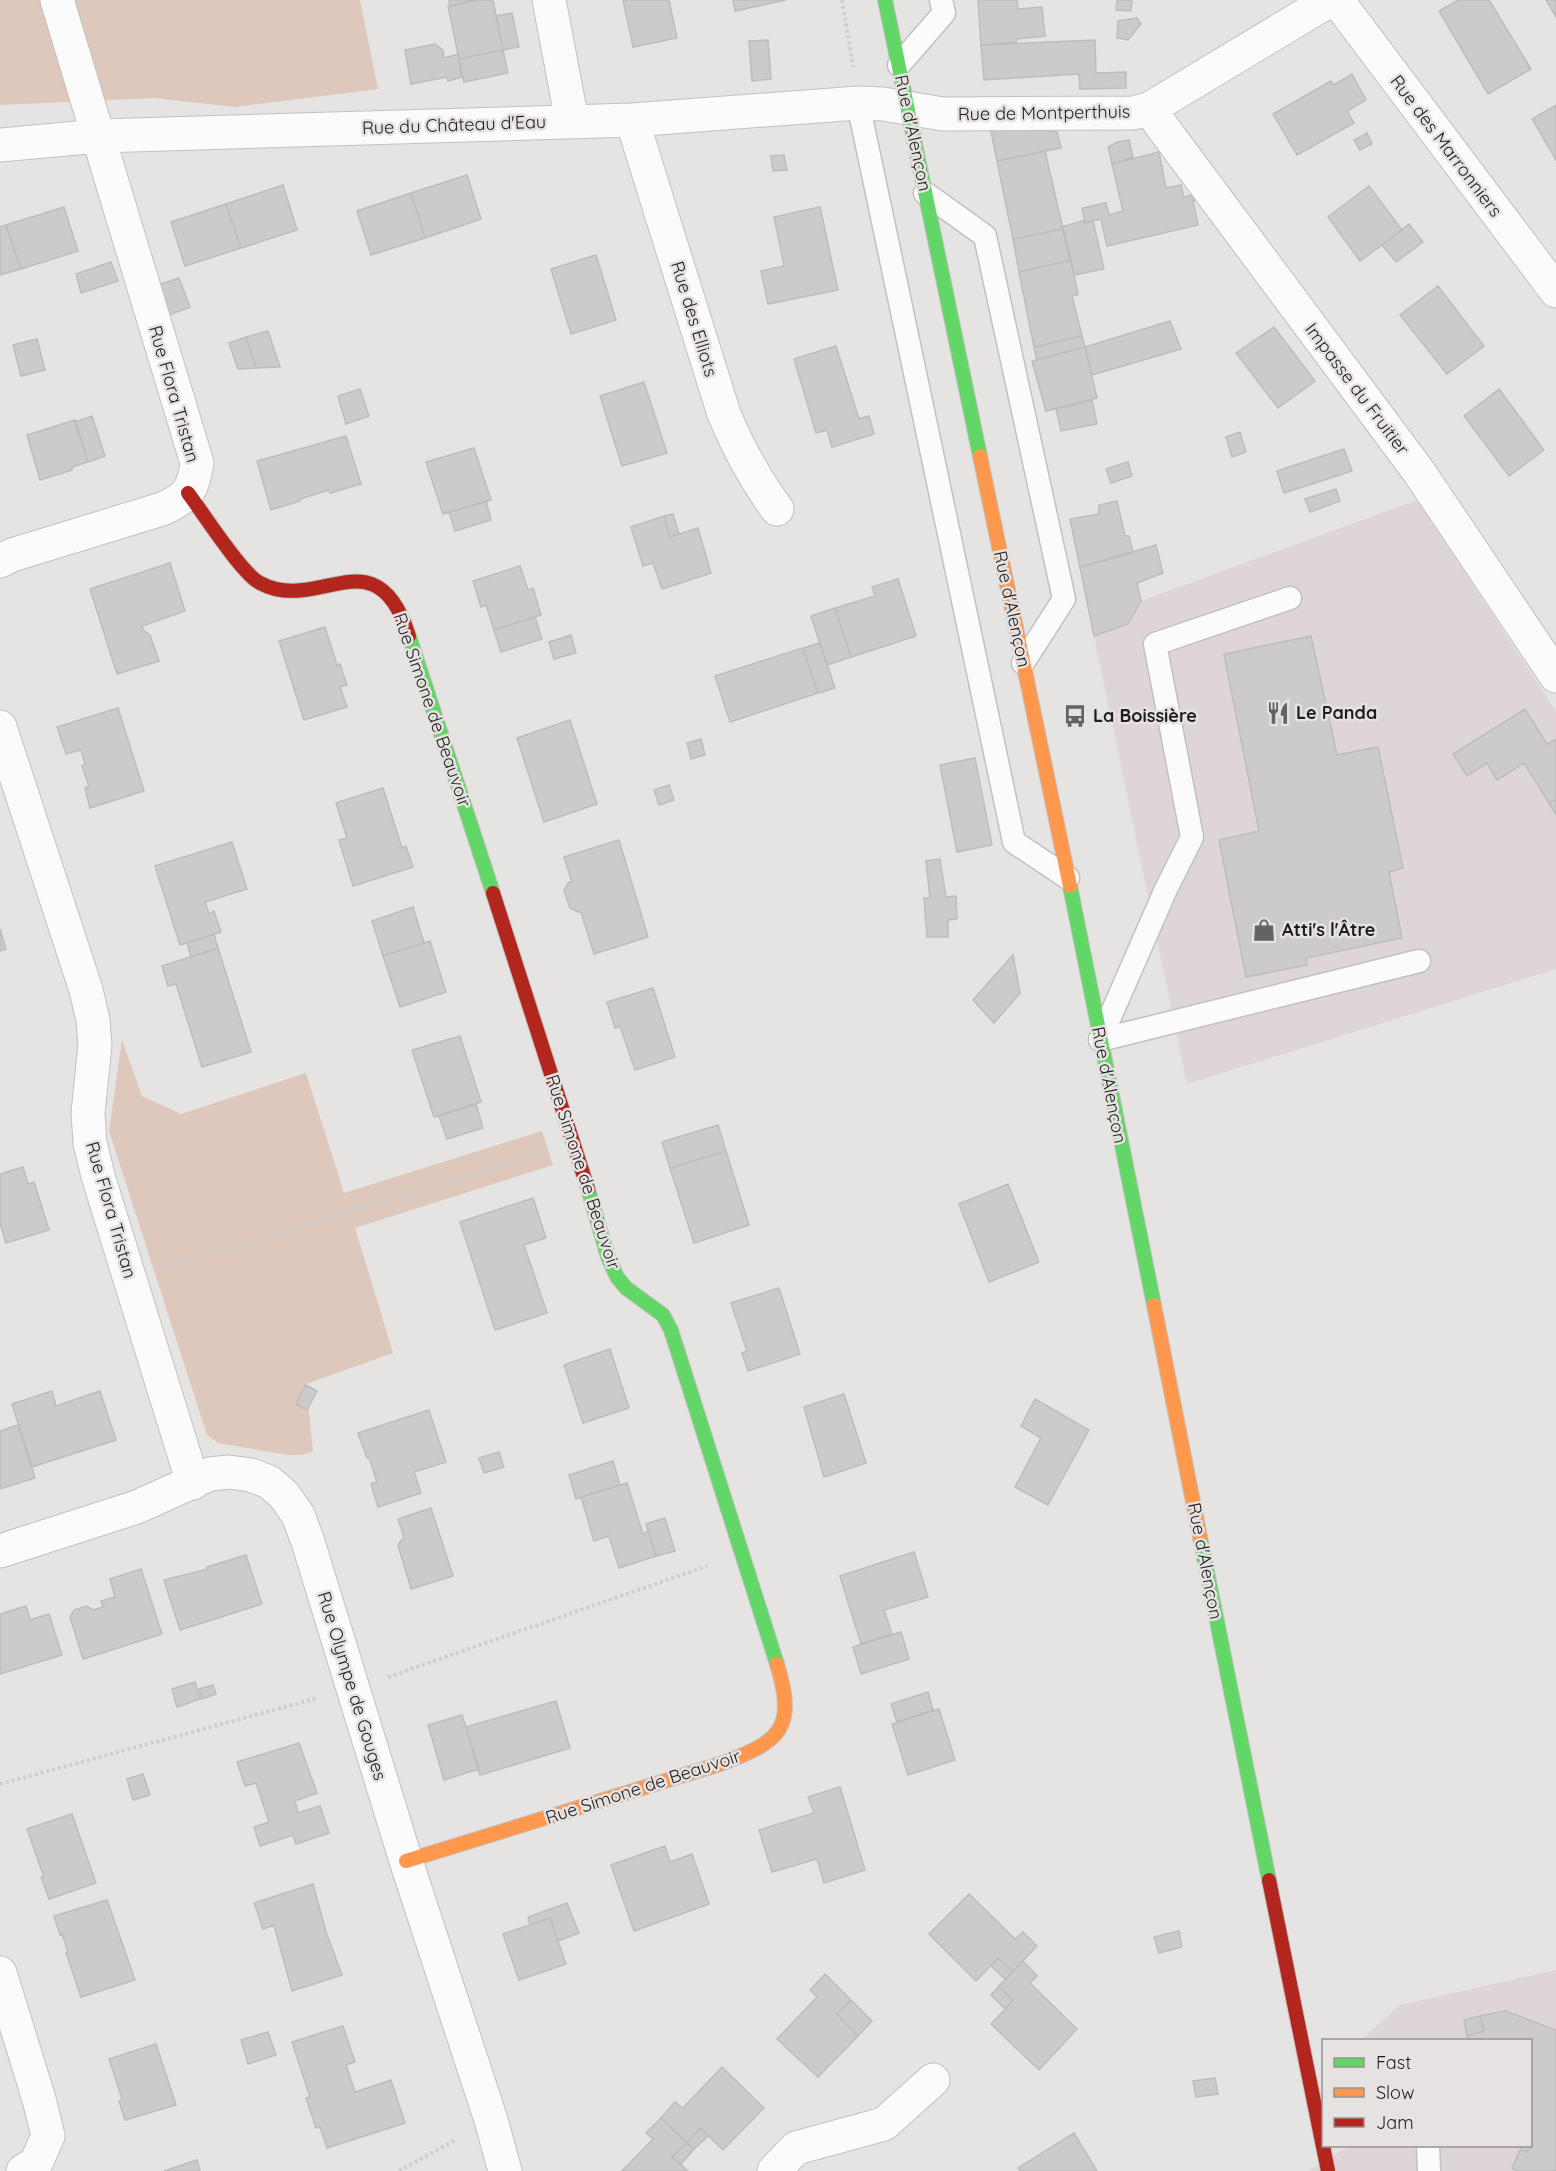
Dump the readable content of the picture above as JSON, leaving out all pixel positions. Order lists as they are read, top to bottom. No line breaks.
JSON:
{"streets":{"main road":["Rue d'Alençon","Rue Simone de Beauvoir"],"street":["Rue de Montperthuis","Rue du Château d'Eau","Rue des Marronniers","Rue des Elliots","Impasse du Fruitier","Rue Flora Tristan","Rue Olympe de Gouges"]},"crossings":[["Rue de Montperthuis","Rue du Château d'Eau"],["Rue de Montperthuis","Rue d'Alençon"],["Rue de Montperthuis","Impasse du Fruitier"],["Rue du Château d'Eau","Rue d'Alençon"],["Rue du Château d'Eau","Rue des Elliots"],["Rue du Château d'Eau","Rue Flora Tristan"],["Rue Flora Tristan","Rue Simone de Beauvoir"],["Rue Flora Tristan","Rue Olympe de Gouges"],["Rue Simone de Beauvoir","Rue Olympe de Gouges"]],"places":{"restaurant":["Le Panda"],"bus stop":["La Boissière"],"shop":["Atti's l'Âtre"]},"legend":["Fast","Slow","Jam"]}
